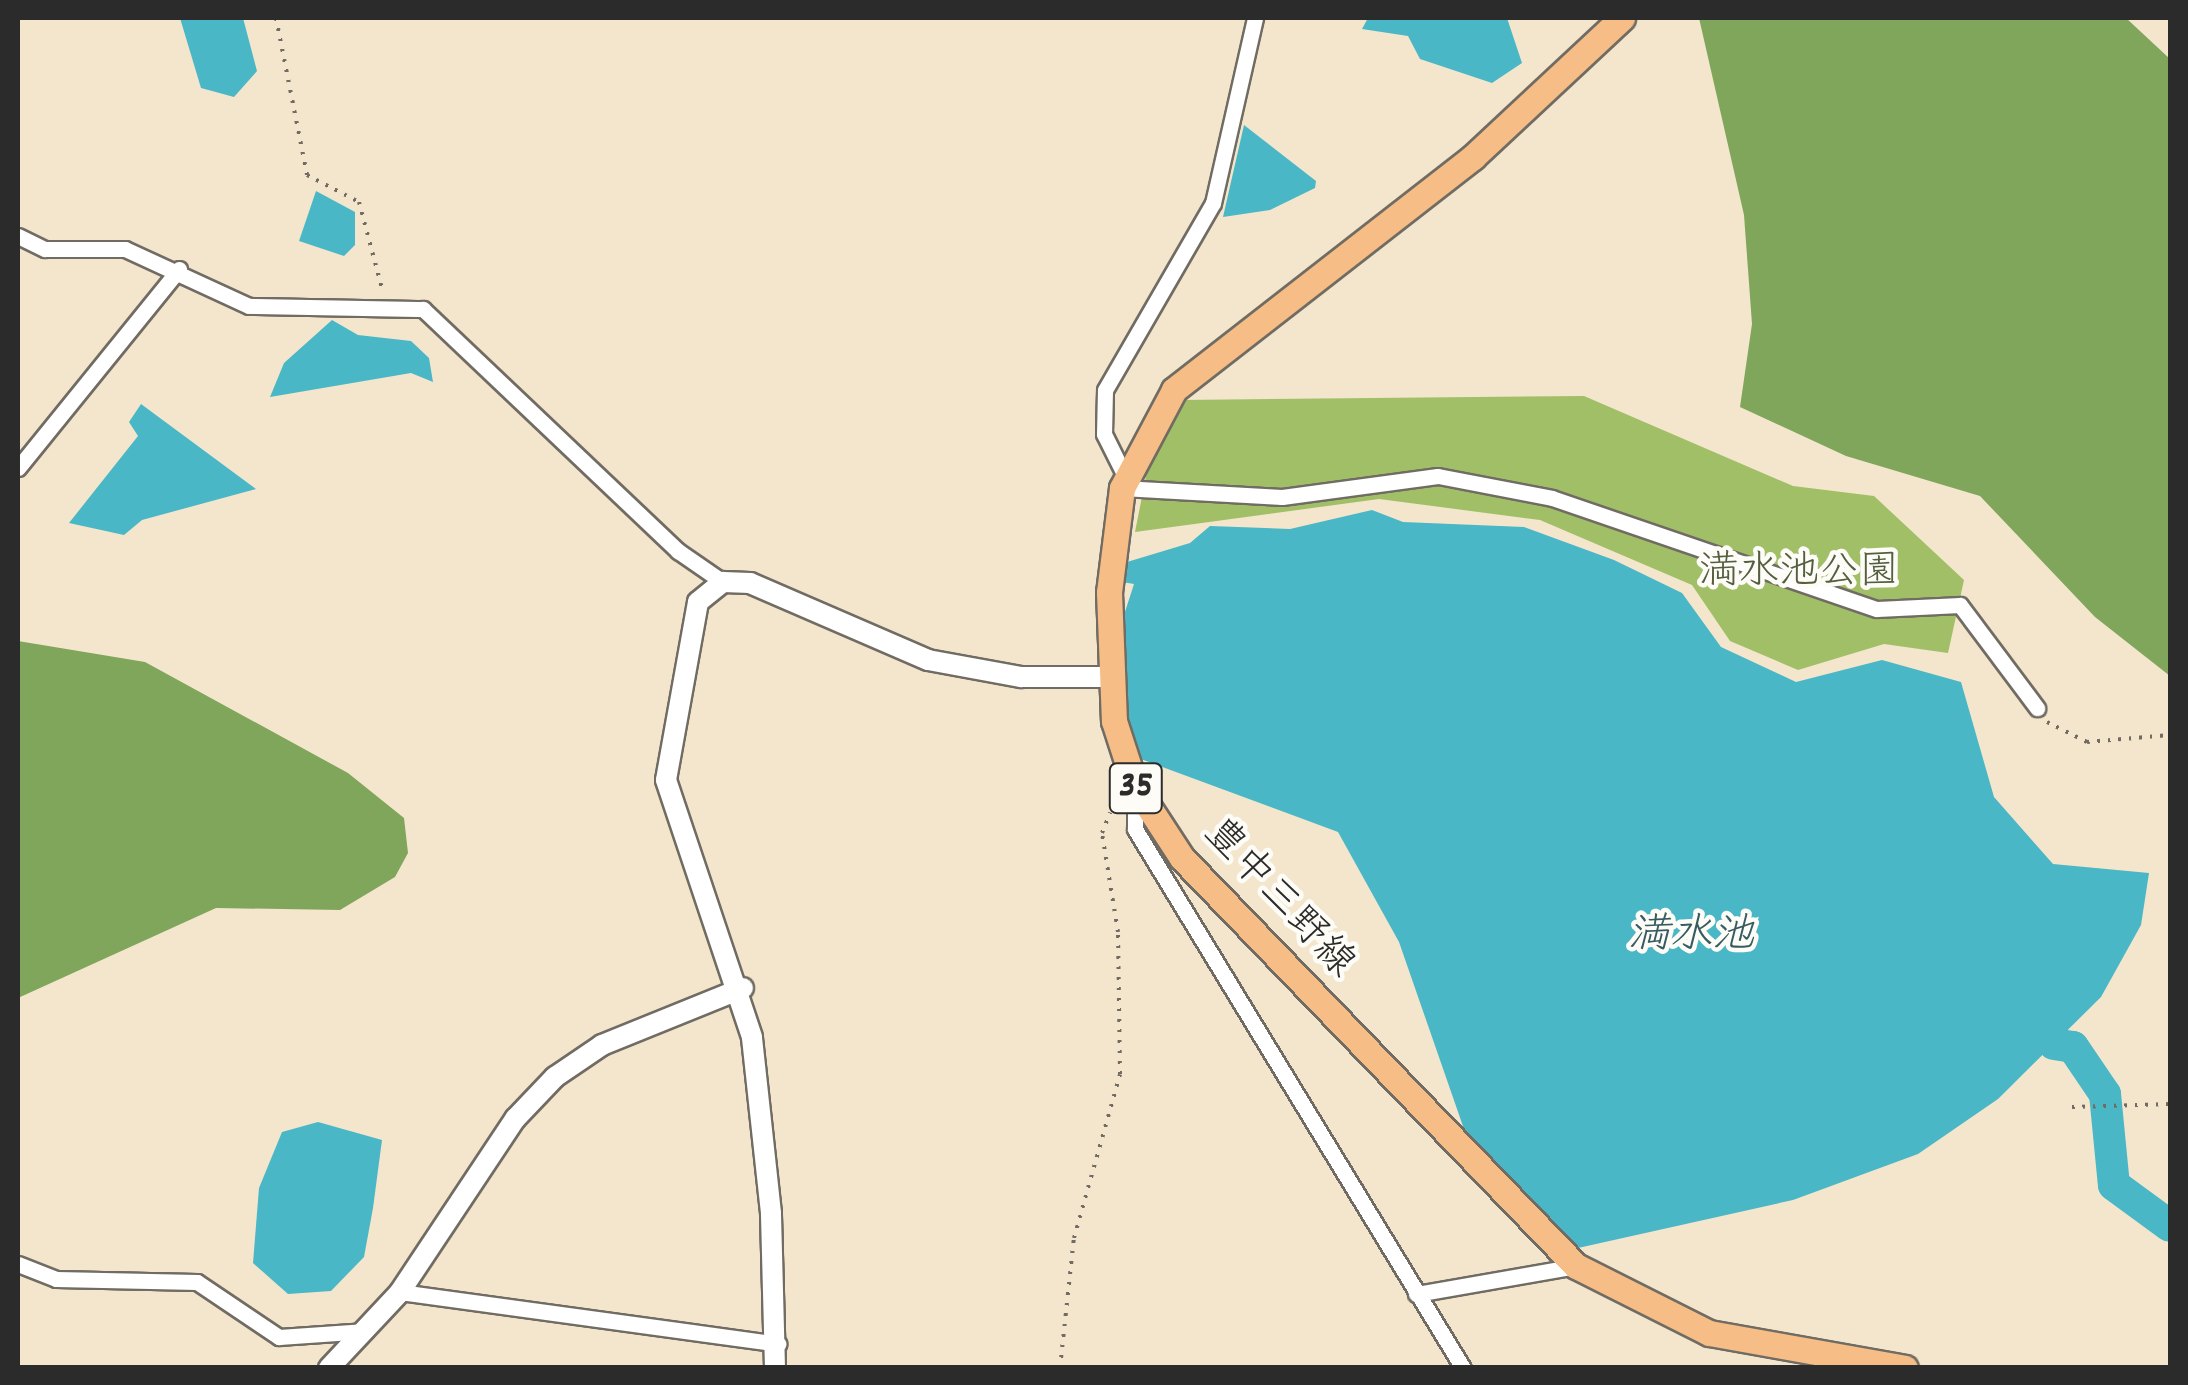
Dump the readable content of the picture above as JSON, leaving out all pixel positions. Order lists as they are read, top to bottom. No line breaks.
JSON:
{"streets":{"main road":["35","豊中三野線"]},"water":["満水池"],"parks":["満水池公園"]}
